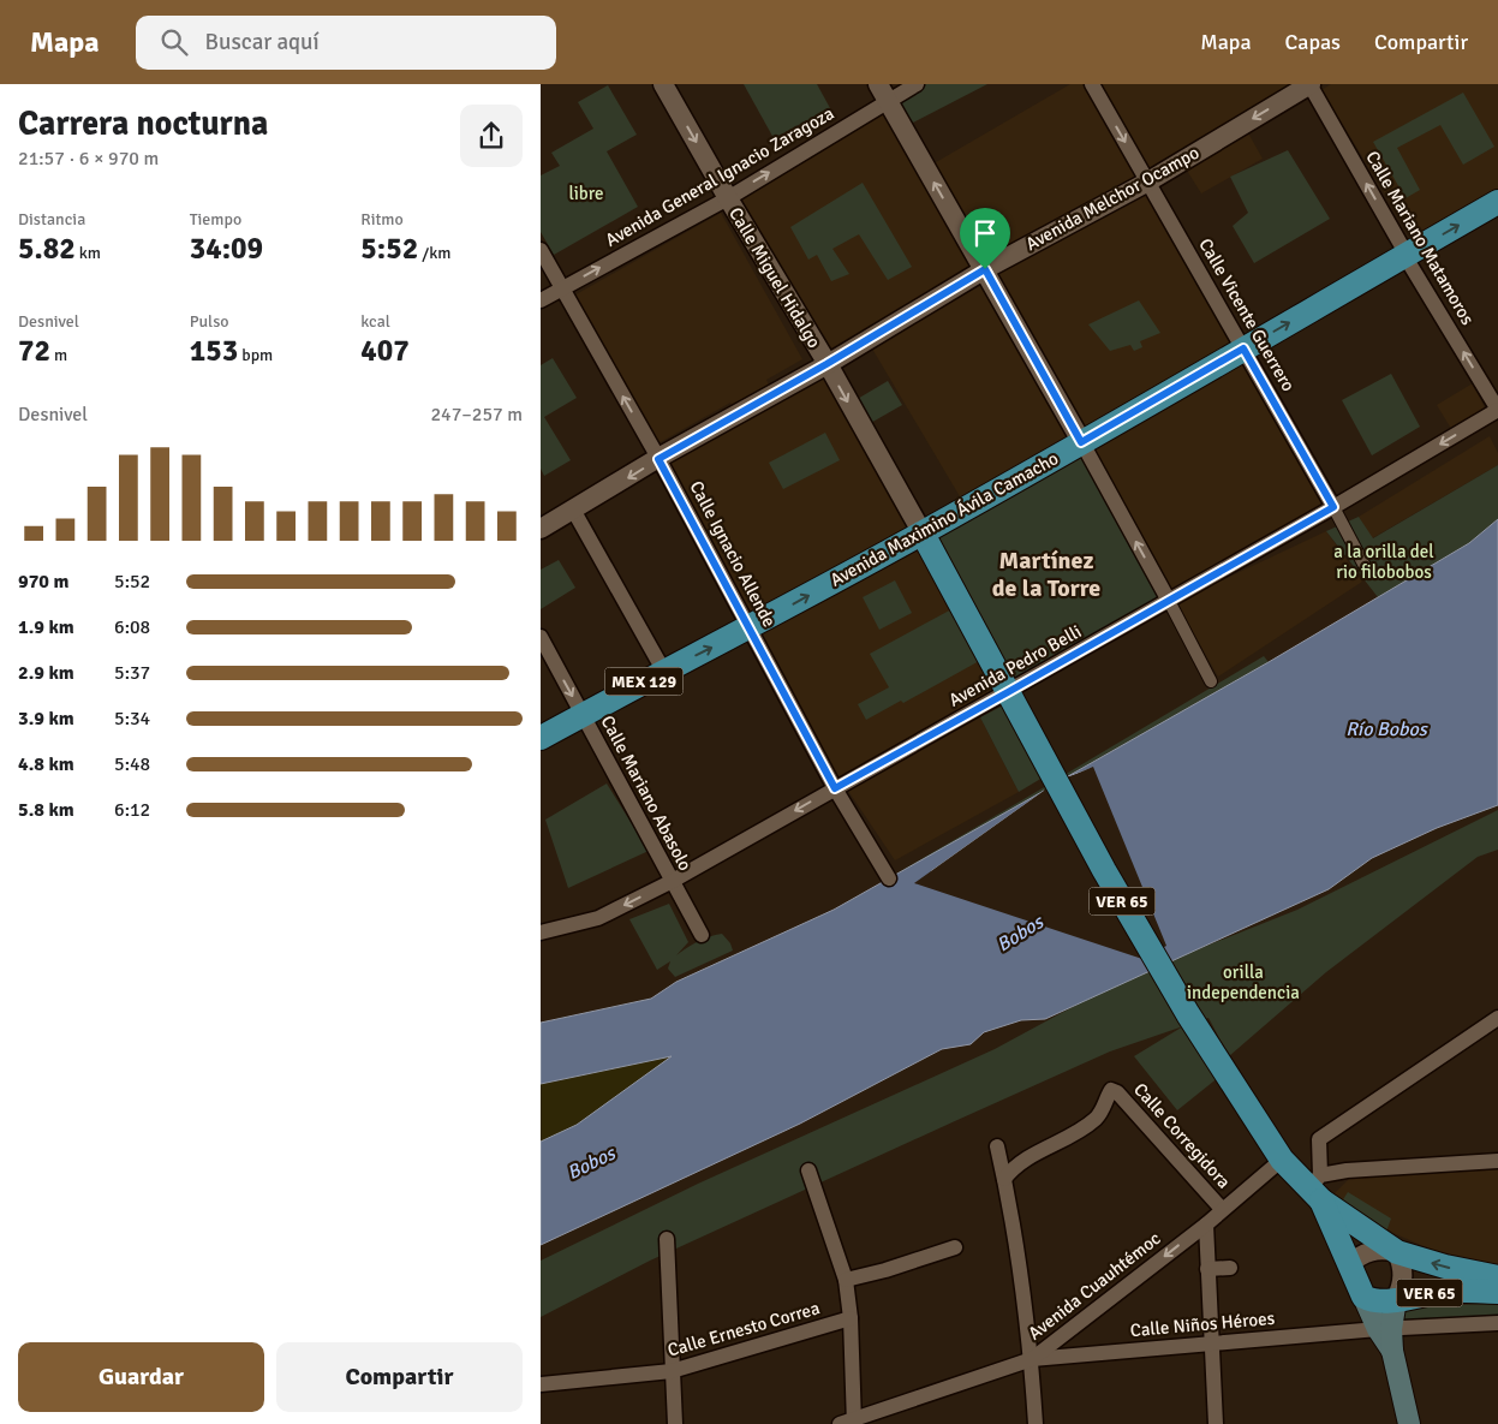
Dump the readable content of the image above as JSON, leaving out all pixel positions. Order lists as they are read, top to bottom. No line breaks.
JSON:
{"streets":{"main road":["Calle Miguel Hidalgo","Avenida Maximino Ávila Camacho","MEX 129","VER 65"],"street":["Avenida General Ignacio Zaragoza","Avenida Melchor Ocampo","Calle Mariano Matamoros","Calle Vicente Guerrero","Calle Ignacio Allende","Avenida Pedro Belli","Calle Mariano Abasolo","Calle Corregidora","Avenida Cuauhtémoc","Calle Niños Héroes","Calle Ernesto Correa"]},"crossings":[["Avenida General Ignacio Zaragoza","Calle Miguel Hidalgo"],["Avenida General Ignacio Zaragoza","Calle Ignacio Allende"],["Avenida Melchor Ocampo","Calle Mariano Matamoros"],["Avenida Melchor Ocampo","Calle Miguel Hidalgo"],["Avenida Melchor Ocampo","Calle Vicente Guerrero"],["Avenida Melchor Ocampo","Calle Ignacio Allende"],["Calle Mariano Matamoros","Avenida Maximino Ávila Camacho"],["Calle Mariano Matamoros","Avenida Pedro Belli"],["Calle Miguel Hidalgo","Avenida Maximino Ávila Camacho"],["Calle Miguel Hidalgo","Avenida Pedro Belli"],["Calle Miguel Hidalgo","VER 65"],["Calle Miguel Hidalgo","Avenida Cuauhtémoc"],["Calle Vicente Guerrero","Avenida Maximino Ávila Camacho"],["Calle Vicente Guerrero","Avenida Pedro Belli"],["Avenida Maximino Ávila Camacho","Calle Ignacio Allende"],["Avenida Maximino Ávila Camacho","Calle Mariano Abasolo"],["Calle Ignacio Allende","Avenida Pedro Belli"],["Avenida Pedro Belli","Calle Mariano Abasolo"],["VER 65","Avenida Cuauhtémoc"],["Calle Corregidora","Avenida Cuauhtémoc"],["Avenida Cuauhtémoc","Calle Niños Héroes"]],"one_way":["Avenida General Ignacio Zaragoza","Calle Mariano Matamoros","Avenida Maximino Ávila Camacho","Avenida Pedro Belli","Avenida Cuauhtémoc"],"districts":["Martínez de la Torre"],"water":["Río Bobos","Bobos"],"parks":["libre","a la orilla del rio filobobos","orilla independencia"],"page":{"header":"Mapa","search":"Buscar aquí","nav":["Mapa","Capas","Compartir"],"heading":["Carrera nocturna","21:57 · 6 × 970 m"],"stats":[["Distancia","5.82 km"],["Tiempo","34:09"],["Ritmo","5:52 /km"],["Desnivel","72 m"],["Pulso","153 bpm"],["kcal","407"]],"chart":["Desnivel","247–257 m"],"list":[{"name":"970 m","note":"5:52"},{"name":"1.9 km","note":"6:08"},{"name":"2.9 km","note":"5:37"},{"name":"3.9 km","note":"5:34"},{"name":"4.8 km","note":"5:48"},{"name":"5.8 km","note":"6:12"}],"buttons":["Guardar","Compartir"]}}
